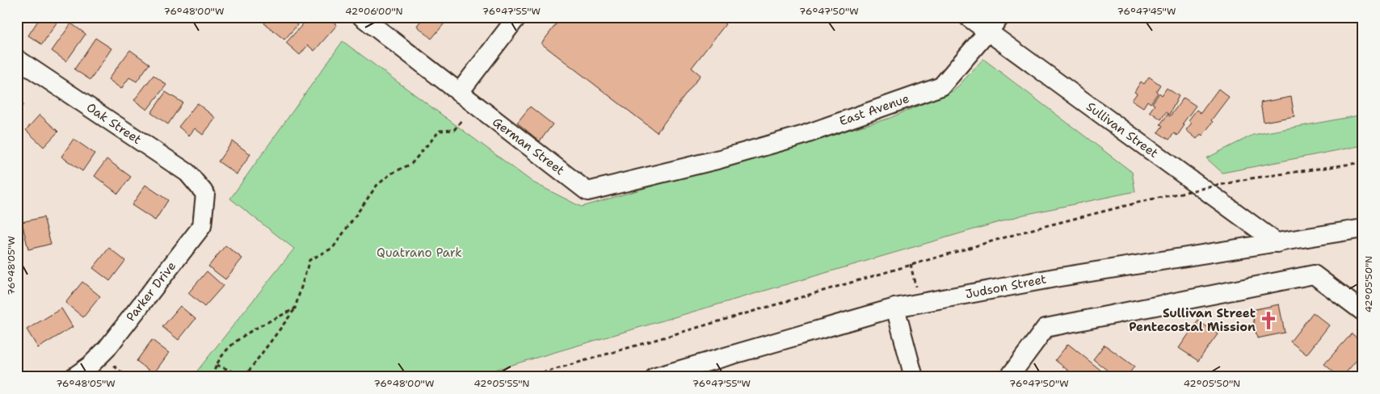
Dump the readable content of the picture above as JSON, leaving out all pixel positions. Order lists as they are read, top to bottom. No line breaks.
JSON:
{"streets":{"street":["East Avenue","Oak Street","Sullivan Street","German Street","Judson Street","Parker Drive"]},"crossings":[["East Avenue","Sullivan Street"],["East Avenue","German Street"],["Oak Street","Parker Drive"],["Sullivan Street","Judson Street"]],"parks":["Quatrano Park"],"places":{"church":["Sullivan Street Pentecostal Mission"]},"coordinates":["76°48'00\"W","42°06'00\"N","76°47'55\"W","76°47'50\"W","76°47'45\"W","76°48'05\"W","42°05'50\"N","42°05'55\"N"]}
